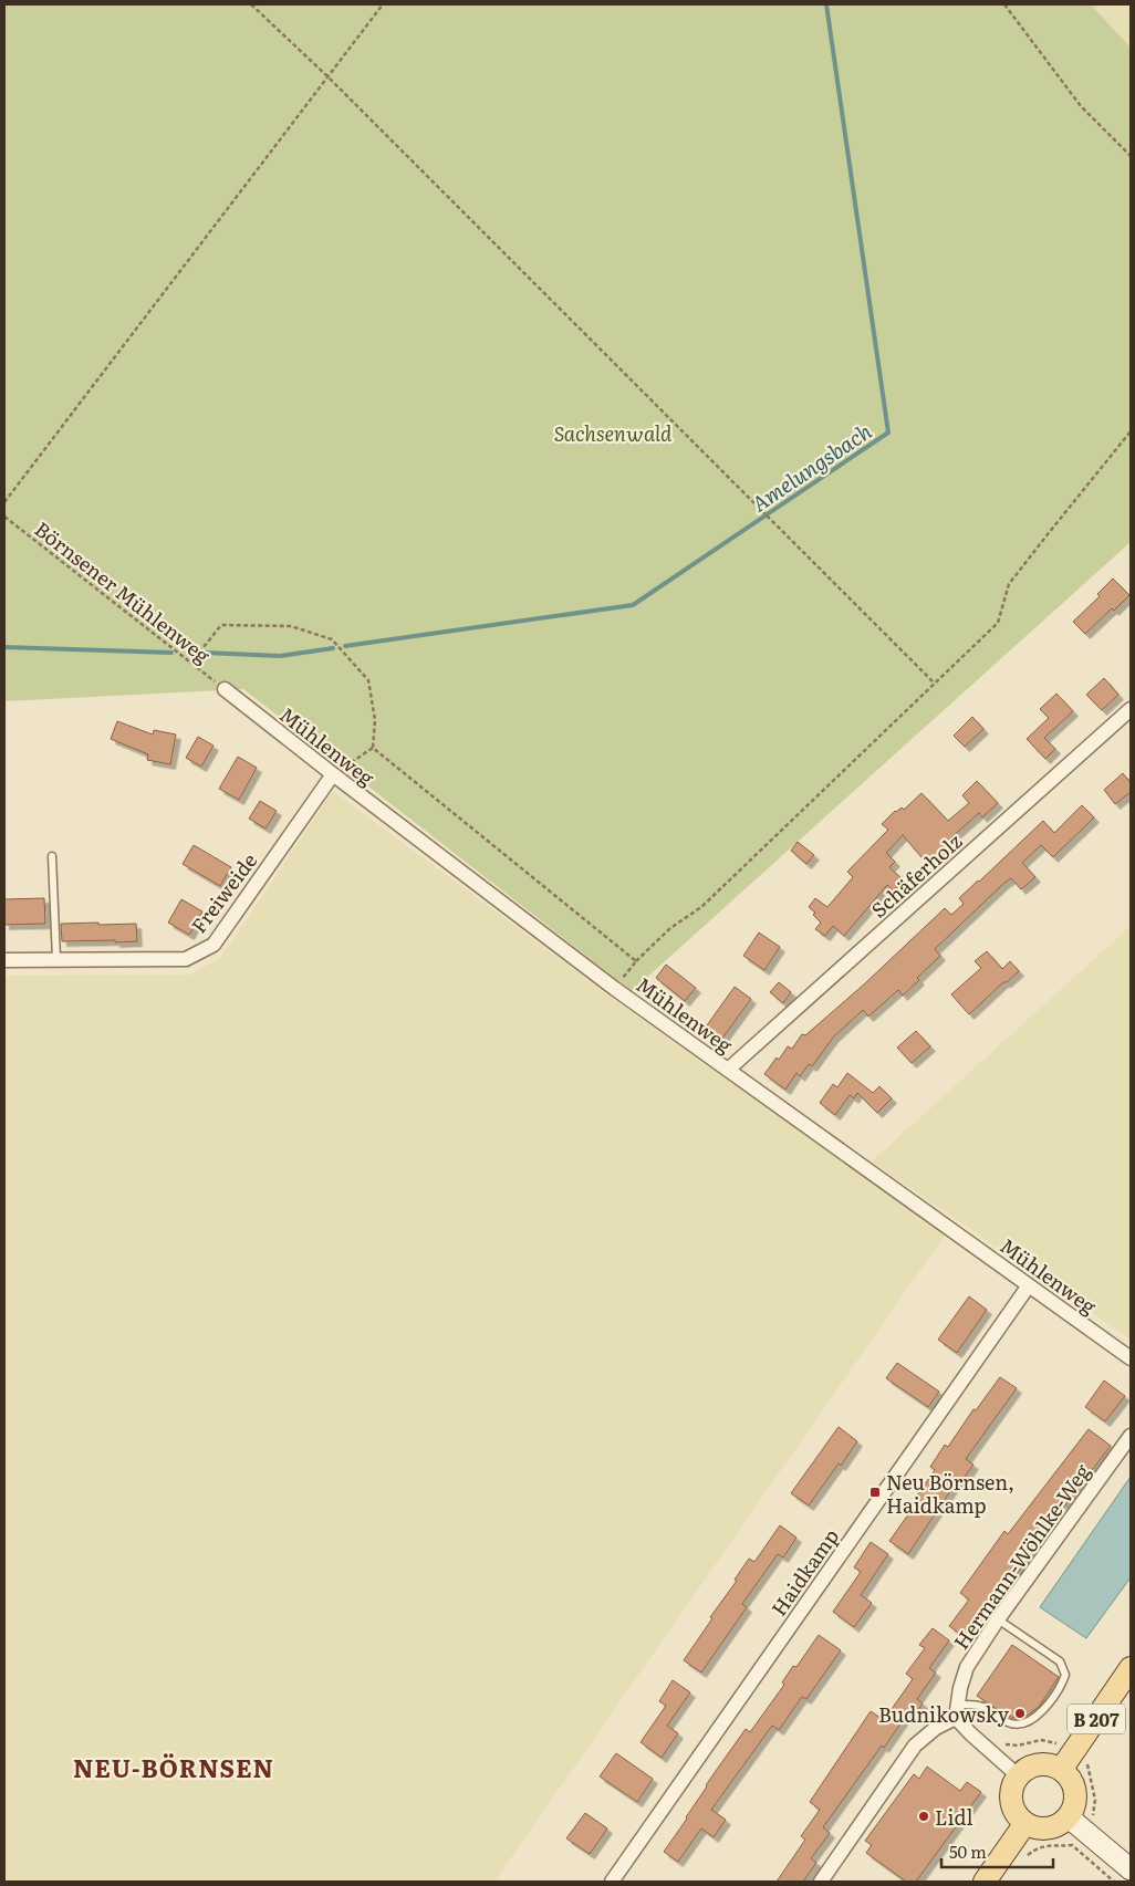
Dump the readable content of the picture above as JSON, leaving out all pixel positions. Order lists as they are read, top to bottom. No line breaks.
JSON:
{"streets":{"main road":["B 207"],"street":["Mühlenweg","Schäferholz","Freiweide","Hermann-Wöhlke-Weg","Haidkamp"],"path":["Börnsener Mühlenweg"]},"crossings":[["Börnsener Mühlenweg","Mühlenweg"],["Mühlenweg","Schäferholz"],["Mühlenweg","Freiweide"],["Mühlenweg","Haidkamp"]],"districts":["NEU-BÖRNSEN"],"water":["Amelungsbach"],"parks":["Sachsenwald"],"places":{"transit":["Neu Börnsen, Haidkamp"],"other":["Budnikowsky","Lidl"]},"scale_bar":"50 m"}
